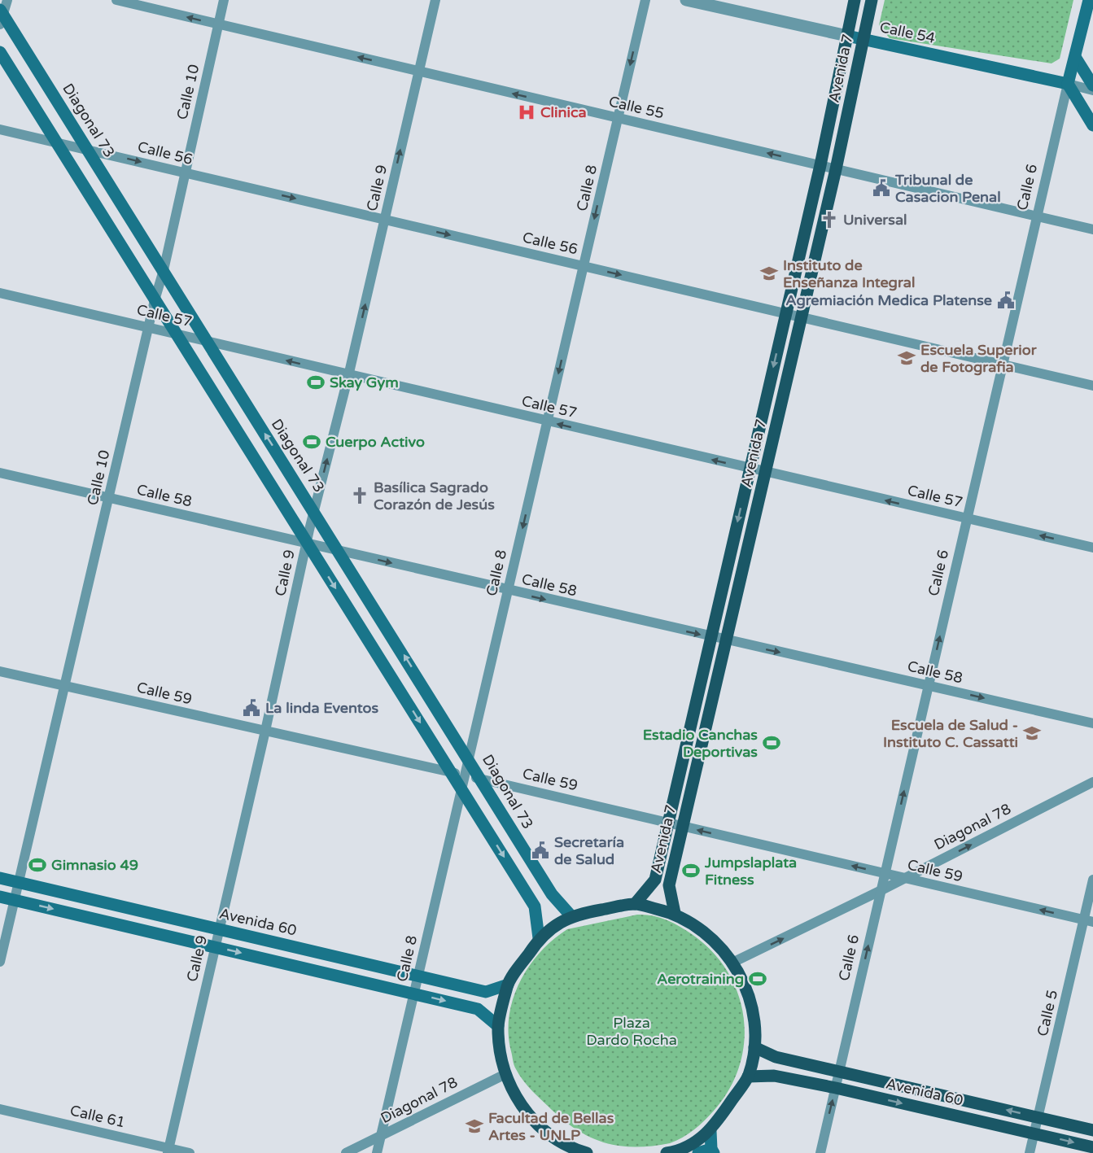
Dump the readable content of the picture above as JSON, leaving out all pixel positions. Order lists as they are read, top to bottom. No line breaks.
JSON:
{"streets":{"main road":["Calle 54","Avenida 7","Diagonal 73","Calle 6","Avenida 60"],"street":["Calle 10","Calle 55","Calle 56","Calle 9","Calle 8","Calle 57","Calle 58","Calle 59","Diagonal 78","Calle 5","Calle 61"]},"crossings":[["Calle 54","Avenida 7"],["Calle 54","Calle 6"],["Avenida 7","Calle 55"],["Avenida 7","Calle 56"],["Avenida 7","Calle 57"],["Avenida 7","Calle 58"],["Avenida 7","Calle 59"],["Calle 10","Calle 55"],["Calle 10","Diagonal 73"],["Calle 10","Calle 56"],["Calle 10","Calle 57"],["Calle 10","Calle 58"],["Calle 10","Calle 59"],["Calle 10","Avenida 60"],["Calle 55","Calle 6"],["Calle 55","Calle 9"],["Calle 55","Calle 8"],["Diagonal 73","Calle 56"],["Diagonal 73","Calle 9"],["Diagonal 73","Calle 8"],["Diagonal 73","Calle 57"],["Diagonal 73","Calle 58"],["Diagonal 73","Calle 59"],["Calle 56","Calle 6"],["Calle 56","Calle 9"],["Calle 56","Calle 8"],["Calle 6","Calle 57"],["Calle 6","Calle 58"],["Calle 6","Calle 59"],["Calle 6","Diagonal 78"],["Calle 6","Avenida 60"],["Calle 9","Calle 57"],["Calle 9","Calle 58"],["Calle 9","Calle 59"],["Calle 9","Avenida 60"],["Calle 9","Calle 61"],["Calle 8","Calle 57"],["Calle 8","Calle 58"],["Calle 8","Calle 59"],["Calle 8","Diagonal 78"],["Calle 8","Avenida 60"],["Calle 59","Diagonal 78"],["Calle 59","Calle 5"],["Avenida 60","Calle 5"]],"one_way":["Calle 55","Calle 56","Calle 6","Calle 9","Calle 8","Calle 57","Calle 58","Calle 59","Diagonal 78"],"parks":["Plaza Dardo Rocha"],"places":{"hospital":["Clinica"],"public building":["Tribunal de Casacion Penal","Agremiación Medica Platense","La linda Eventos","Secretaría de Salud"],"church":["Universal","Basílica Sagrado Corazón de Jesús"],"school or university":["Instituto de Enseñanza Integral","Escuela Superior de Fotografia","Escuela de Salud - Instituto C. Cassatti","Facultad de Bellas Artes - UNLP"],"sports":["Skay Gym","Cuerpo Activo","Estadio Canchas Deportivas","Gimnasio 49","Jumpslaplata Fitness","Aerotraining"]}}
